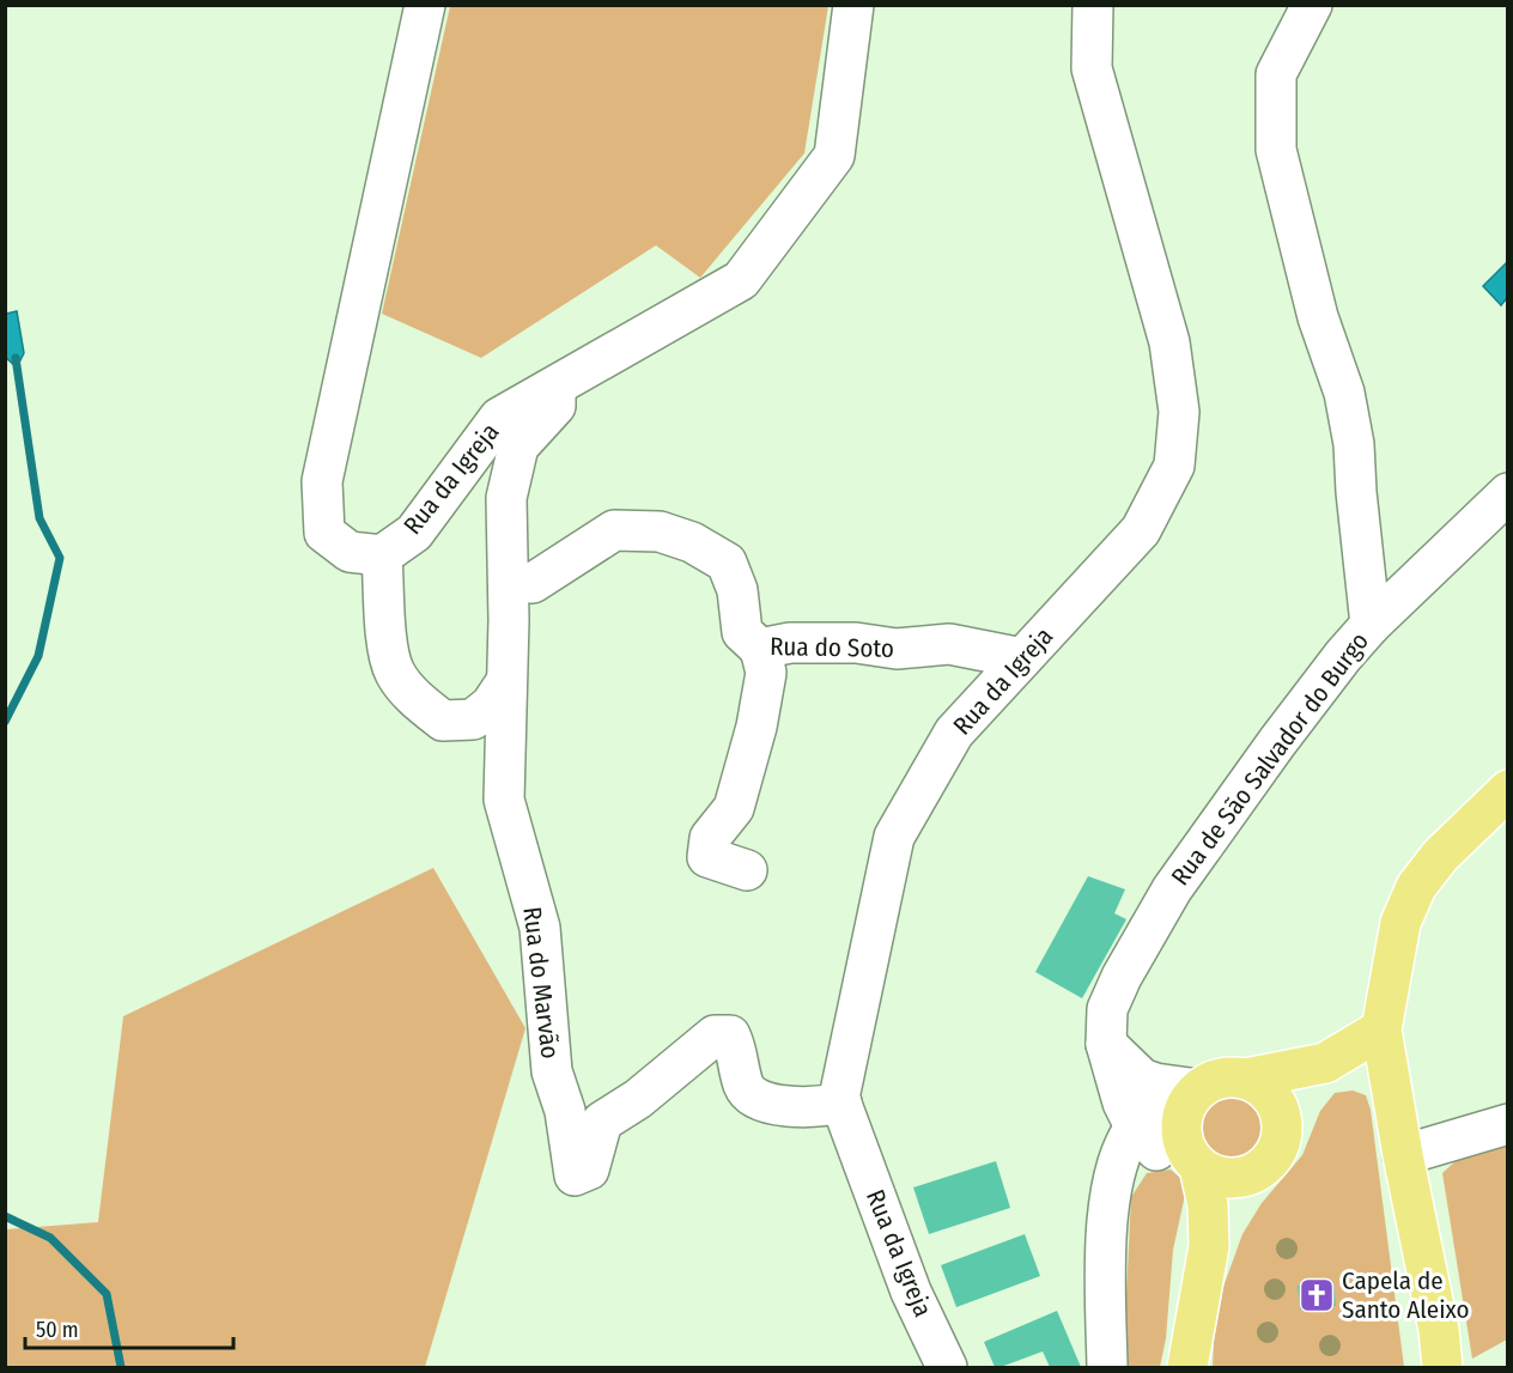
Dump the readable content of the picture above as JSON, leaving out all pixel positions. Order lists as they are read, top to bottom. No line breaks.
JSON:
{"streets":{"street":["Rua da Igreja","Rua do Soto","Rua de São Salvador do Burgo","Rua do Marvão"]},"crossings":[["Rua da Igreja","Rua do Soto"],["Rua da Igreja","Rua do Marvão"],["Rua do Soto","Rua do Marvão"]],"places":{"church":["Capela de Santo Aleixo"]},"scale_bar":"50 m"}
